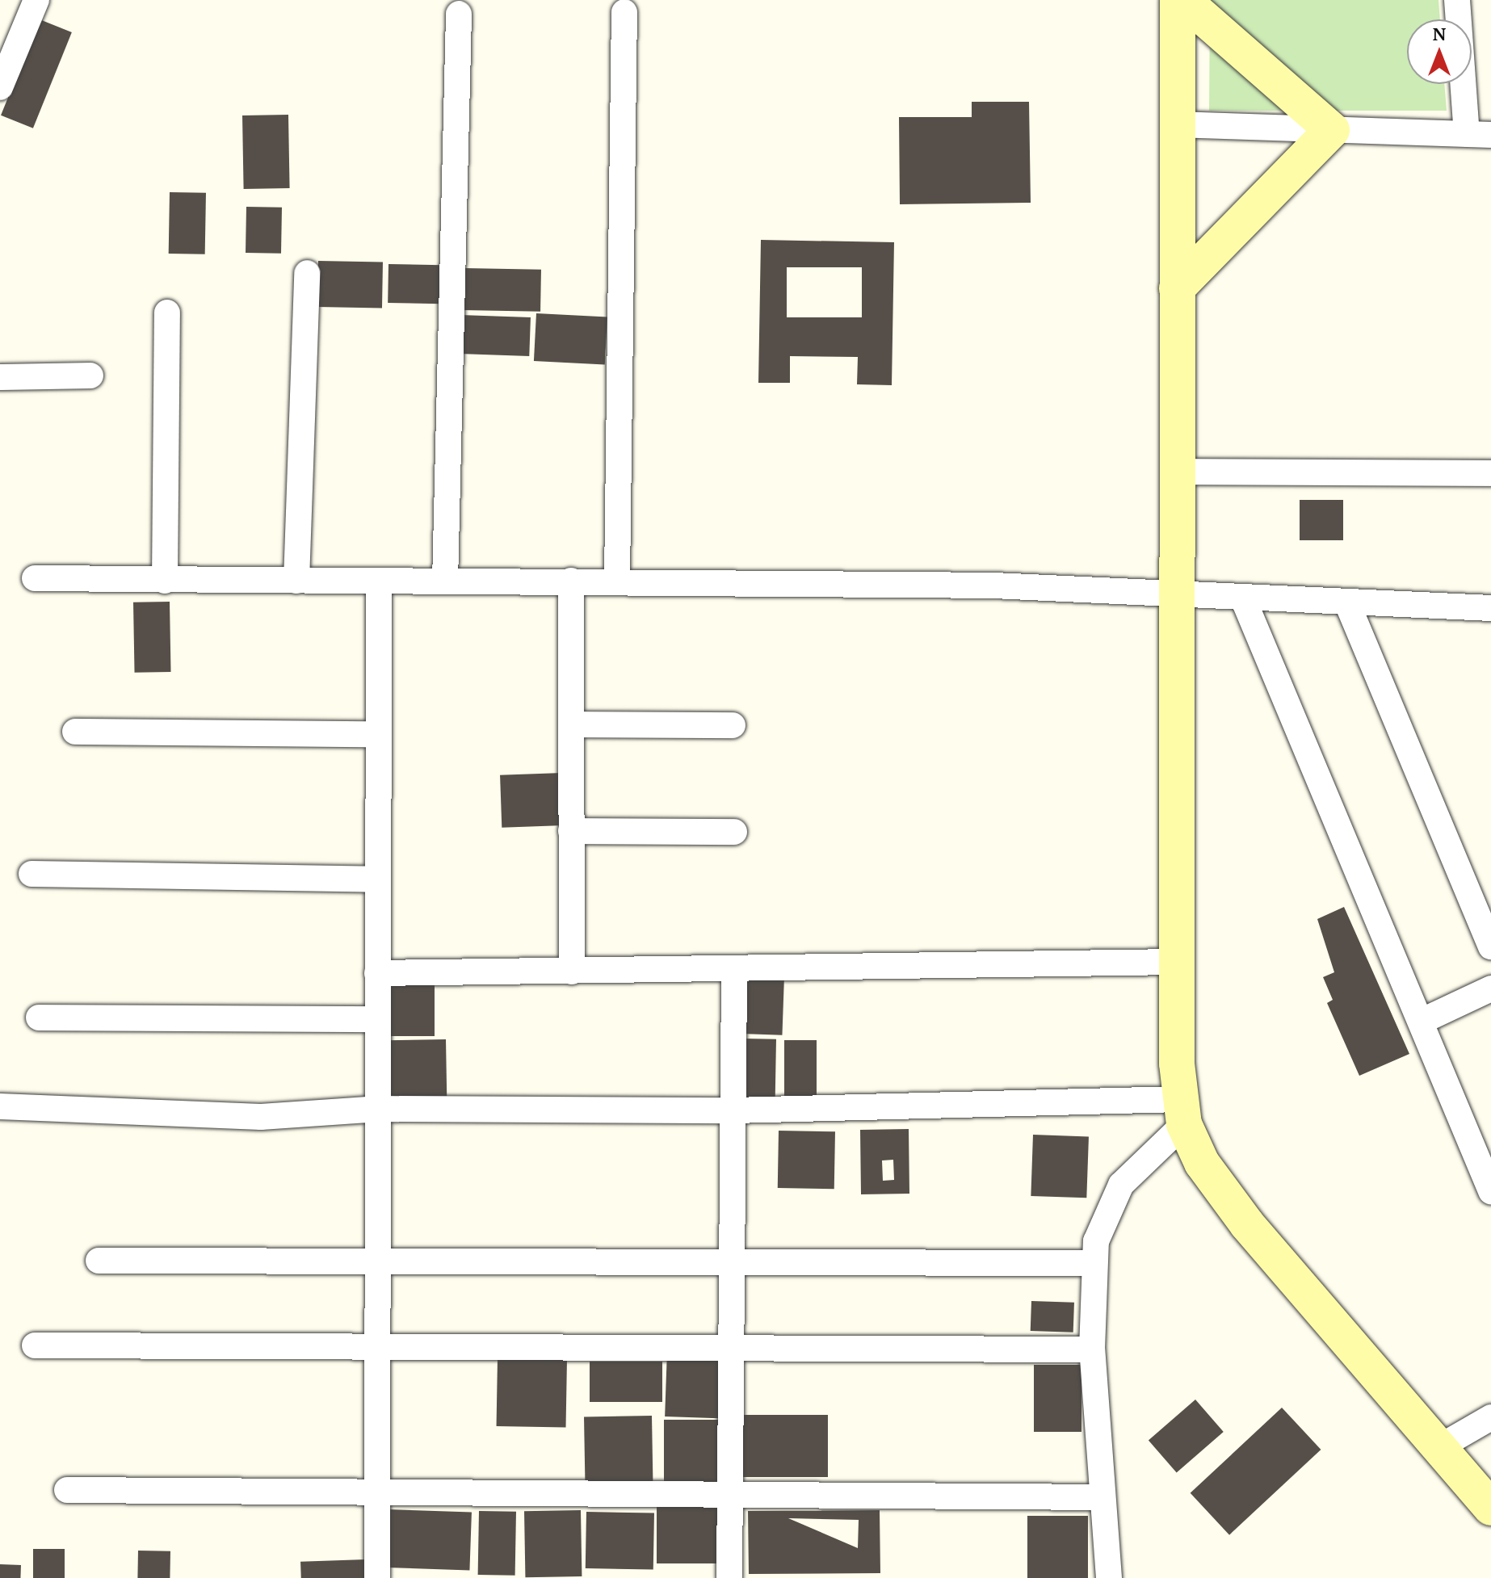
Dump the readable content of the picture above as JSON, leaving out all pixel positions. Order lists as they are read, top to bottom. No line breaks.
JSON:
{"north":"top"}
